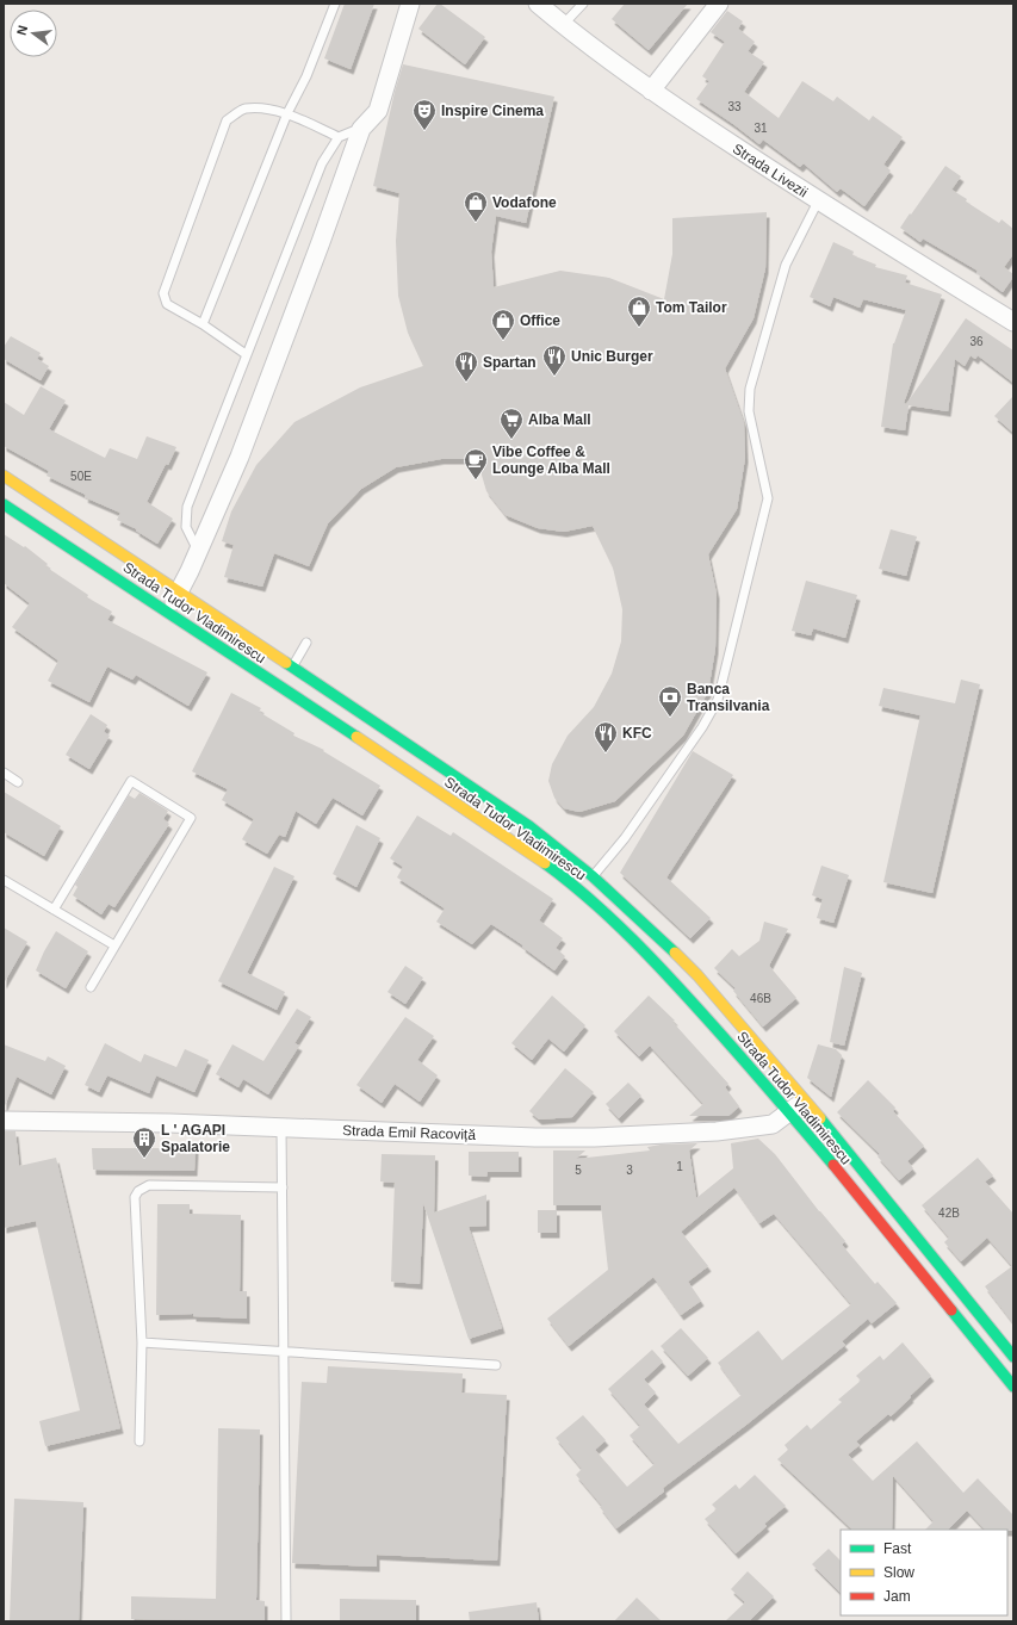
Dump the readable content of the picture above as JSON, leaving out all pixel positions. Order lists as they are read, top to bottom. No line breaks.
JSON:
{"streets":{"main road":["Strada Tudor Vladimirescu"],"street":["Strada Livezii","Strada Emil Racoviță"]},"crossings":[["Strada Tudor Vladimirescu","Strada Emil Racoviță"]],"places":{"theatre":["Inspire Cinema"],"shop":["Vodafone","Tom Tailor","Office"],"restaurant":["Unic Burger","Spartan","KFC"],"supermarket":["Alba Mall"],"cafe":["Vibe Coffee & Lounge Alba Mall"],"bank":["Banca Transilvania"],"building":["L ' AGAPI Spalatorie"]},"house_numbers":["33","31","36","50E","46B","1","5","3","42B"],"legend":["Fast","Slow","Jam"],"north":"left"}
